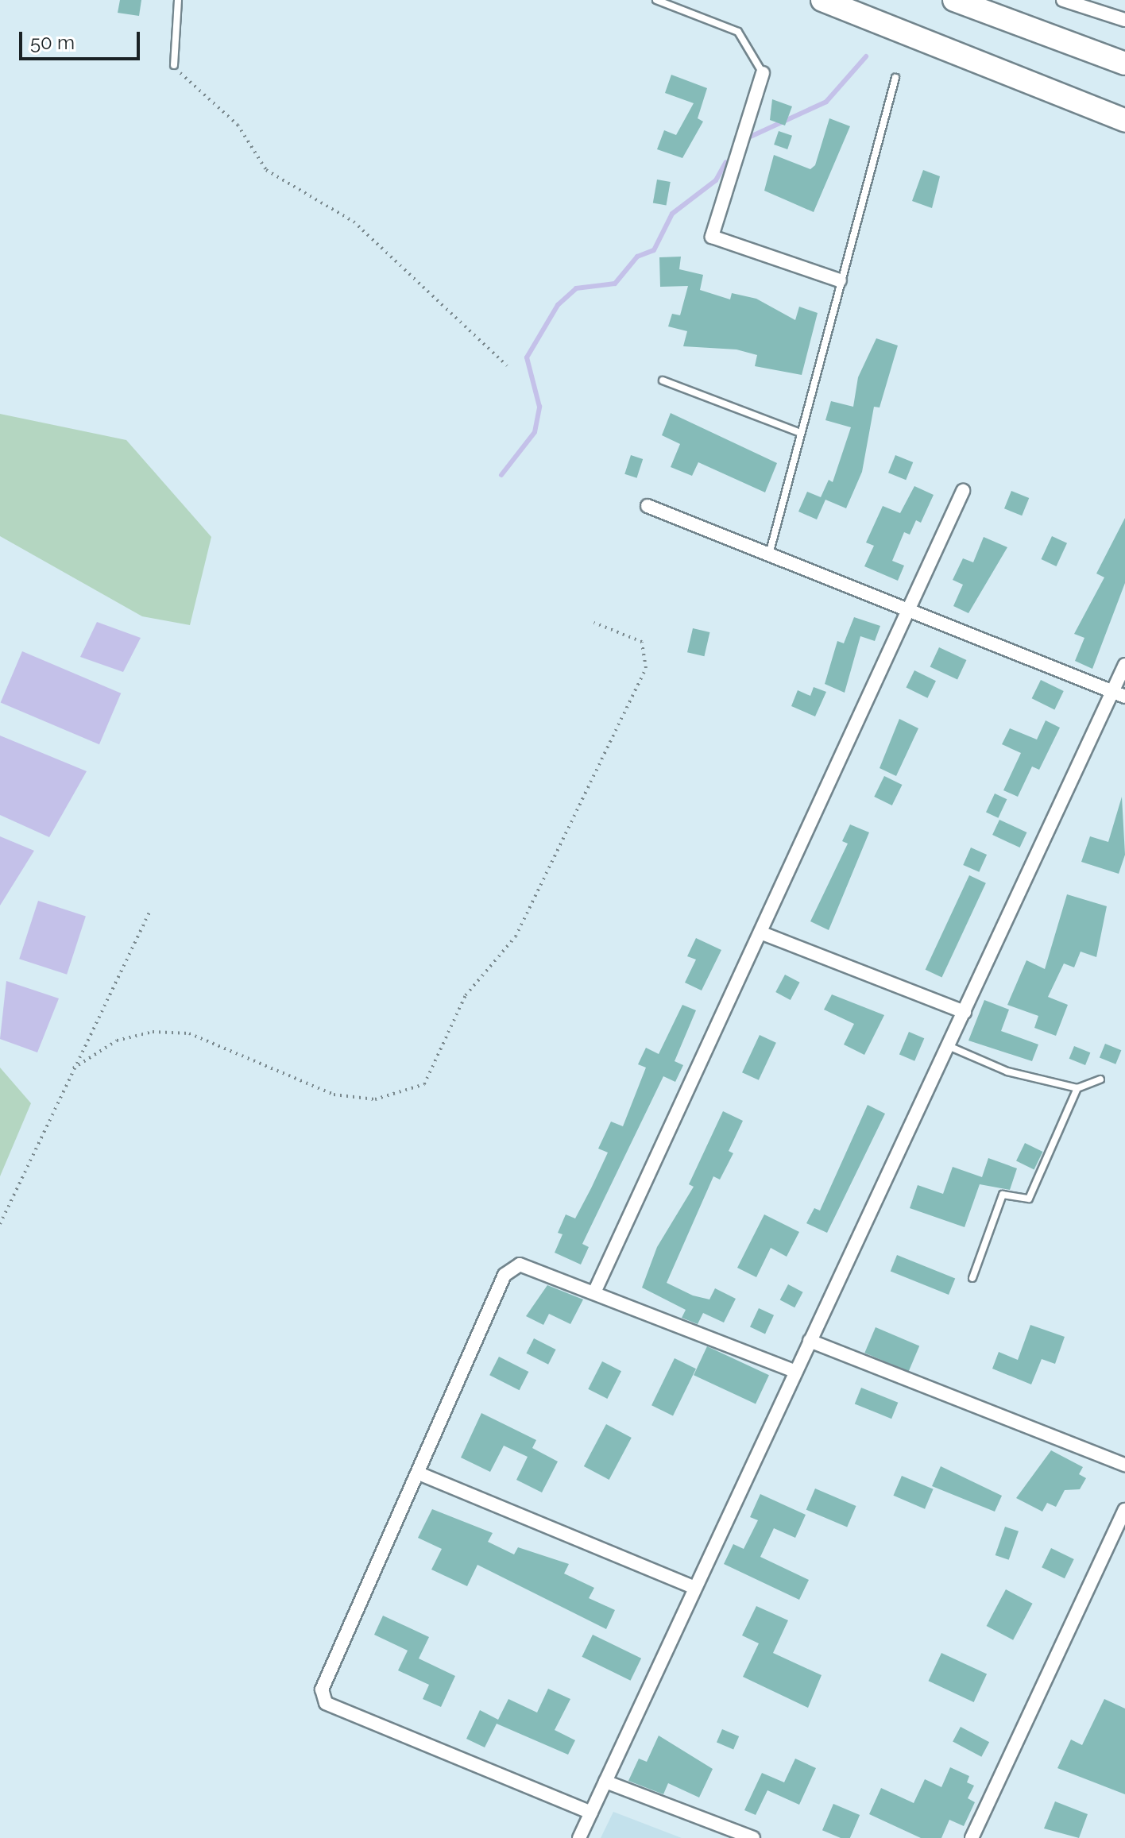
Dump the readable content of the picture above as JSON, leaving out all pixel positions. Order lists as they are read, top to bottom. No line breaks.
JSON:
{"scale_bar":"50 m"}
